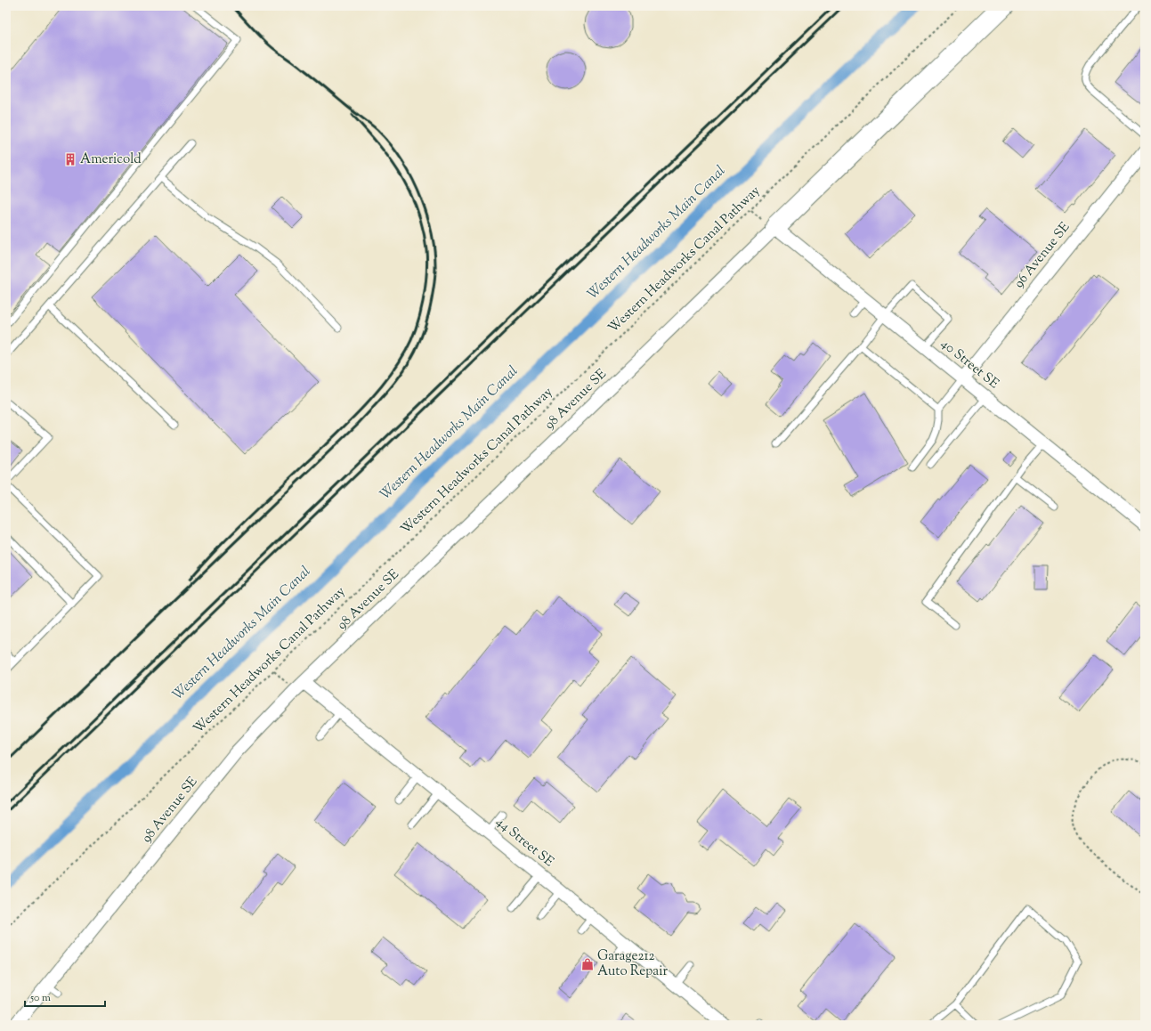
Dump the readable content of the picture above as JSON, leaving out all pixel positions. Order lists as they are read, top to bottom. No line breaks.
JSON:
{"streets":{"street":["96 Avenue SE","40 Street SE","98 Avenue SE","44 Street SE"],"path":["Western Headworks Canal Pathway"]},"crossings":[["96 Avenue SE","40 Street SE"],["40 Street SE","98 Avenue SE"],["98 Avenue SE","44 Street SE"]],"water":["Western Headworks Main Canal"],"places":{"building":["Americold"],"shop":["Garage212 Auto Repair"]},"scale_bar":"50 m"}
